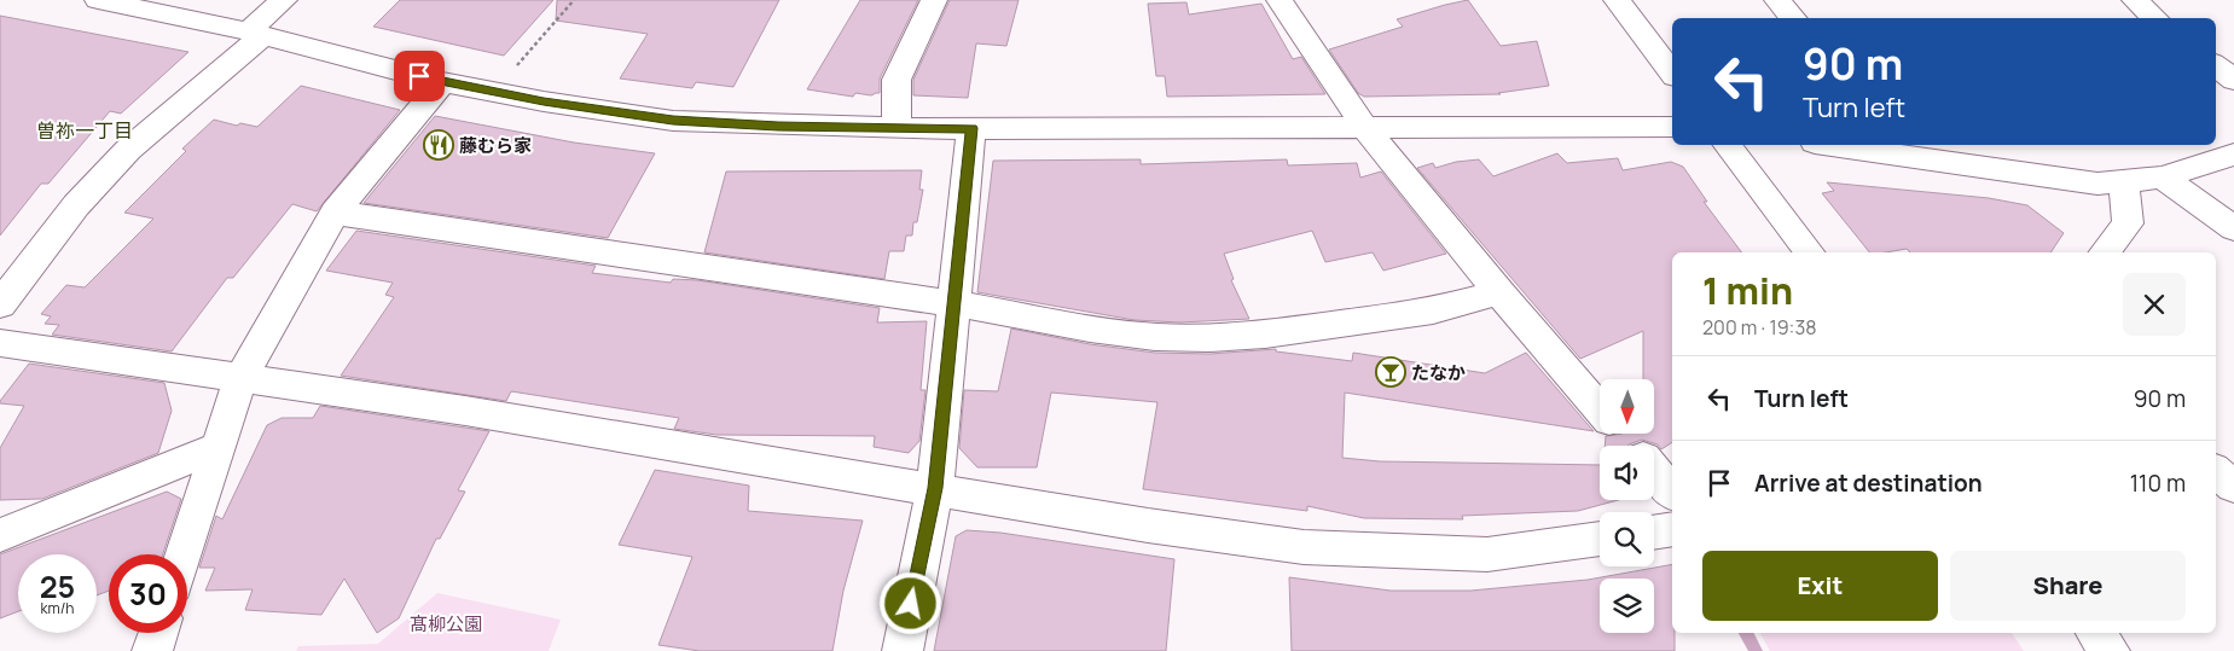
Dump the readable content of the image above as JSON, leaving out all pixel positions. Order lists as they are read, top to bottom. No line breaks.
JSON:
{"districts":["曽祢一丁目"],"parks":["髙柳公園"],"places":{"restaurant":["藤むら家"],"bar":["たなか"]},"north":"bottom","page":{"turn":["90 m","Turn left"],"heading":["1 min","200 m · 19:38"],"list":[{"name":"Turn left","value":"90 m"},{"name":"Arrive at destination","value":"110 m"}],"buttons":["Exit","Share"],"speed":"25 km/h","limit":"30"}}
